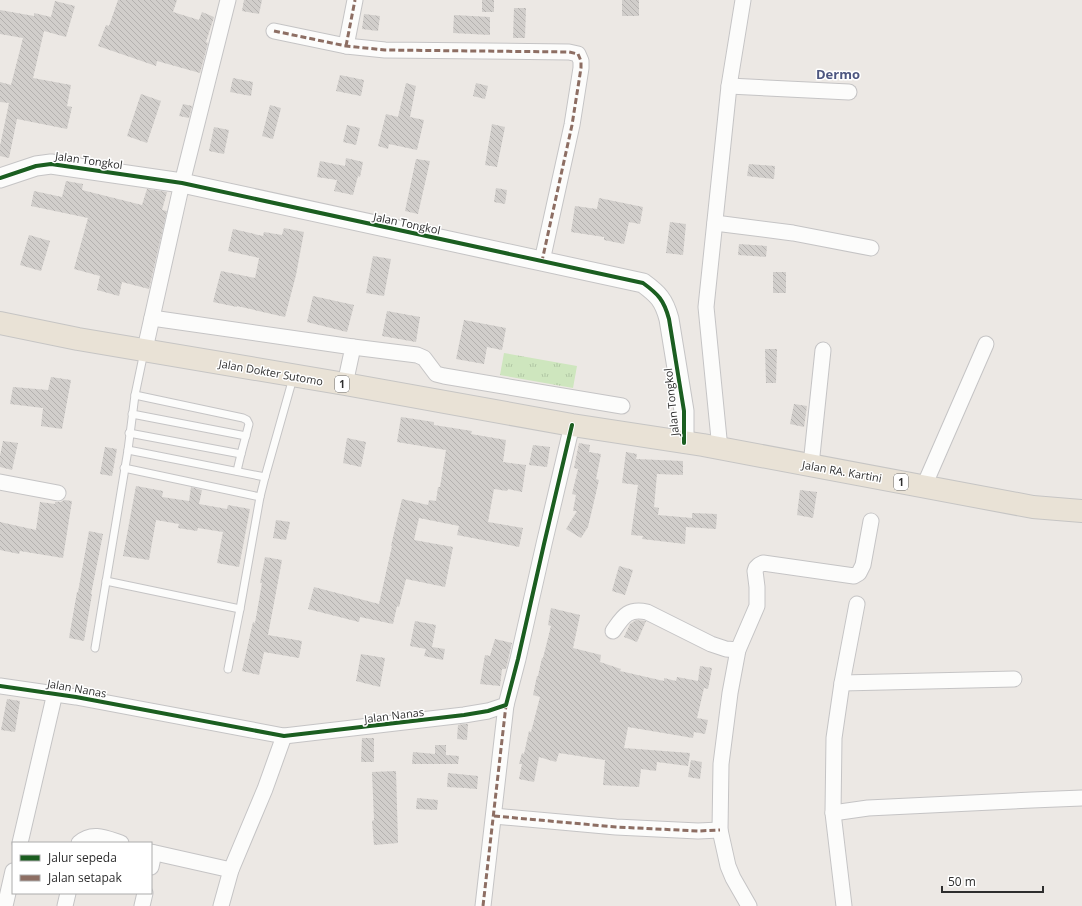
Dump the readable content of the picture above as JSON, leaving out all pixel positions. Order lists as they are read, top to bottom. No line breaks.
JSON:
{"streets":{"highway":["Jalan Dokter Sutomo","1","Jalan RA. Kartini"],"street":["Jalan Tongkol","Jalan Nanas"]},"crossings":[["Jalan Tongkol","Jalan Dokter Sutomo"],["Jalan Tongkol","Jalan RA. Kartini"],["Jalan Dokter Sutomo","Jalan RA. Kartini"]],"districts":["Dermo"],"legend":["Jalur sepeda","Jalan setapak"],"scale_bar":"50 m"}
